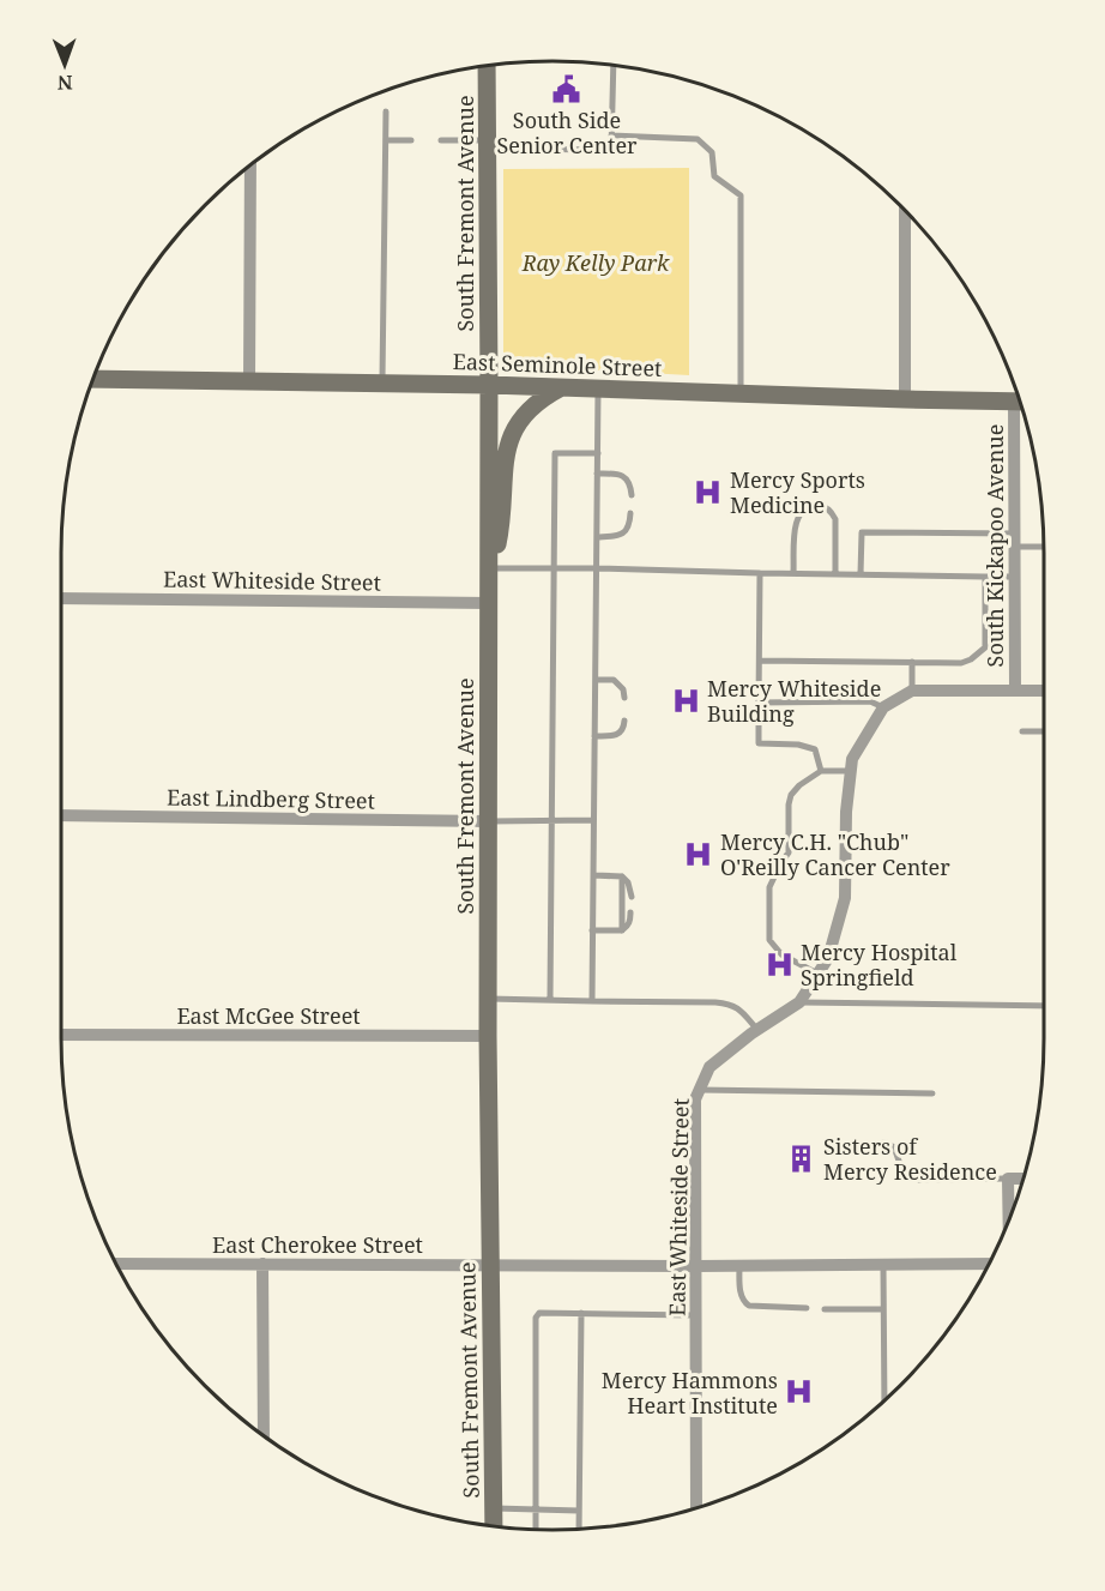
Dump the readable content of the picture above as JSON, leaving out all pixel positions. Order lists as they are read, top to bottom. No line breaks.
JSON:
{"streets":{"main road":["South Fremont Avenue","East Seminole Street"],"street":["South Kickapoo Avenue","East Whiteside Street","East Lindberg Street","East McGee Street","East Cherokee Street"]},"crossings":[["South Fremont Avenue","East Seminole Street"],["South Fremont Avenue","East Whiteside Street"],["South Fremont Avenue","East Lindberg Street"],["South Fremont Avenue","East McGee Street"],["South Fremont Avenue","East Cherokee Street"],["South Kickapoo Avenue","East Whiteside Street"],["East Whiteside Street","East Cherokee Street"]],"parks":["Ray Kelly Park"],"places":{"public building":["South Side Senior Center"],"hospital":["Mercy Sports Medicine","Mercy Whiteside Building","Mercy C.H. \"Chub\" O'Reilly Cancer Center","Mercy Hospital Springfield","Mercy Hammons Heart Institute"],"building":["Sisters of Mercy Residence"]},"north":"bottom"}
